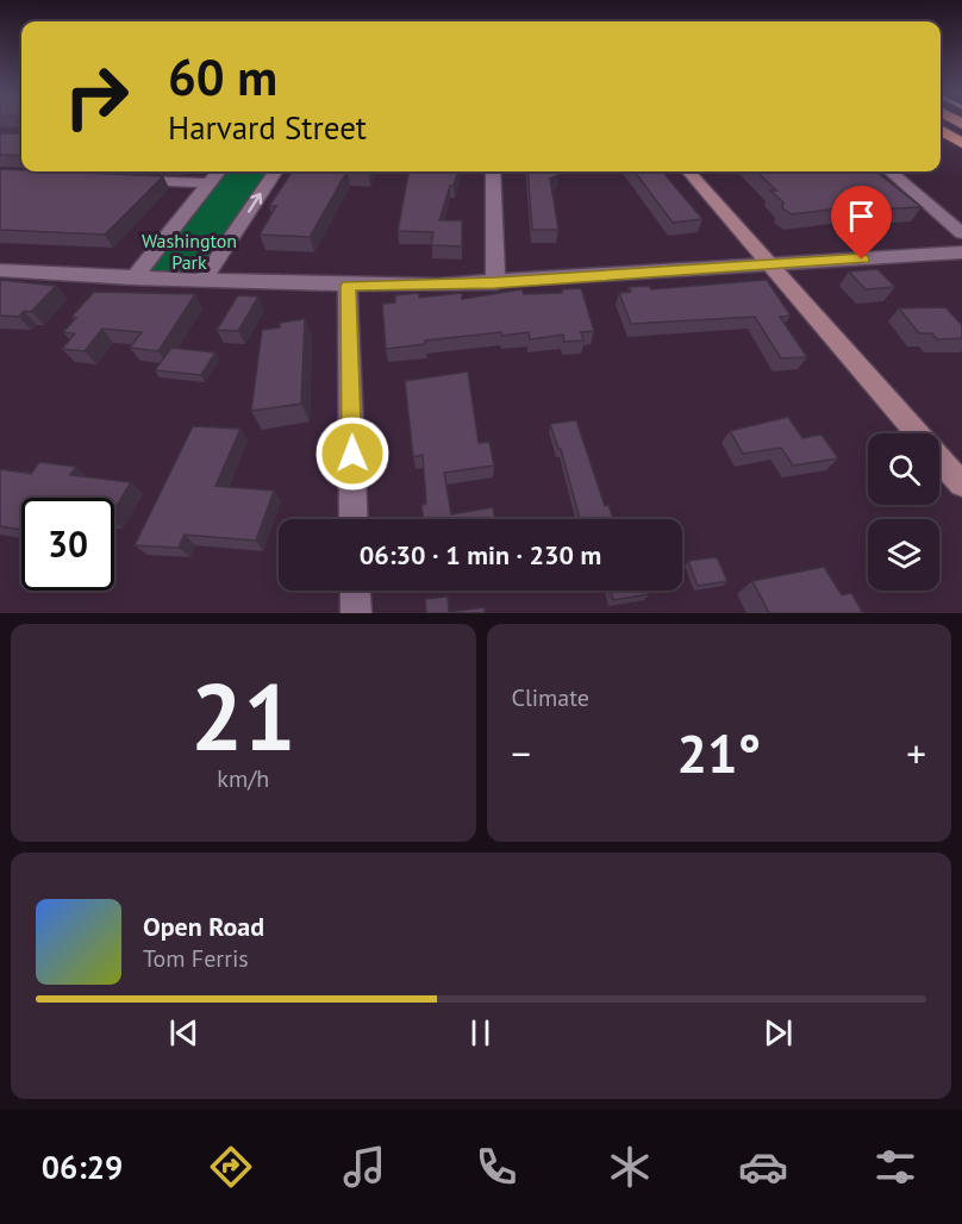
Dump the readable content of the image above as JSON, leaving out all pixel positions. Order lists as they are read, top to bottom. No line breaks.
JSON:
{"parks":["Washington Park"],"page":{"turn":["60 m","Harvard Street"],"limit":"30","trip":"06:30 · 1 min · 230 m","tile":[["21","km/h"],"Climate"],"heat":["−","21°","+"],"song":["Open Road","Tom Ferris"],"tabs":"06:29"}}
